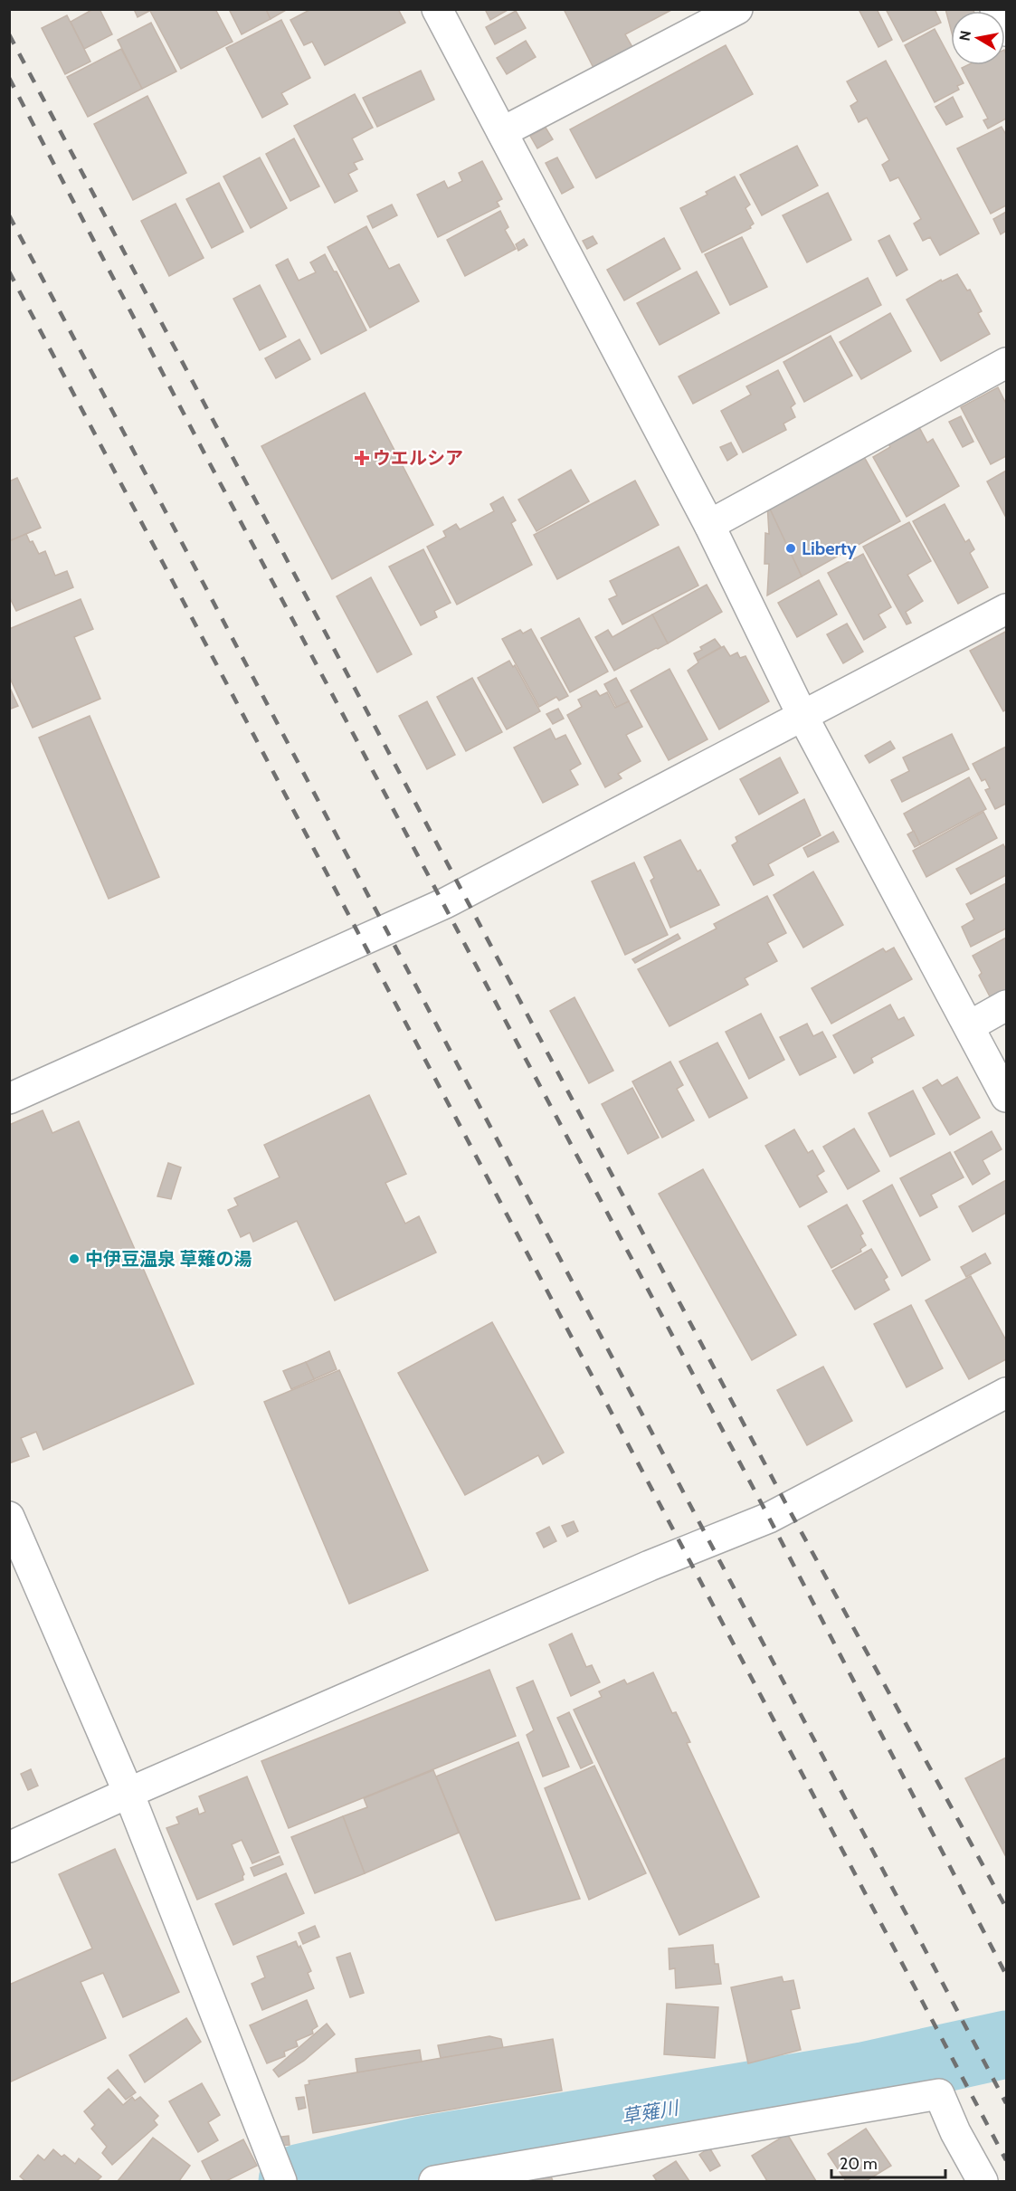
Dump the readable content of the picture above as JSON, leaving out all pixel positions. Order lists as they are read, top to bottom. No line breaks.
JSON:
{"water":["草薙川"],"places":{"health":["ウエルシア"],"other":["Liberty","中伊豆温泉 草薙の湯"]},"scale_bar":"20 m","north":"left"}
